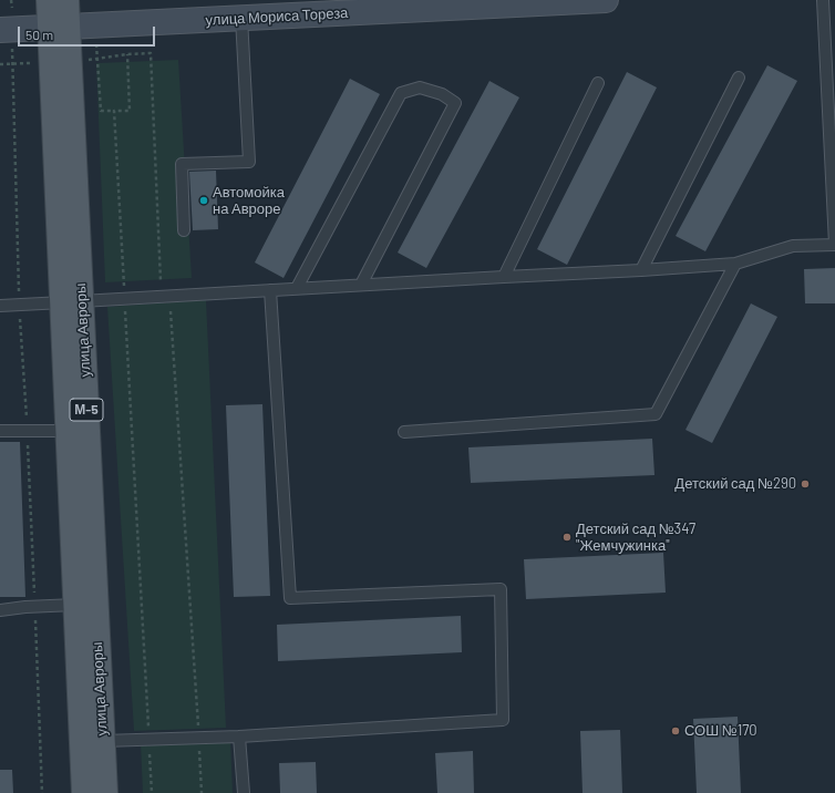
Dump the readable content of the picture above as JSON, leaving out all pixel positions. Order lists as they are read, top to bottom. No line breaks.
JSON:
{"streets":{"main road":["улица Мориса Тореза","улица Авроры","М-5"]},"crossings":[["улица Мориса Тореза","улица Авроры"]],"places":["Автомойка на Авроре","Детский сад №290","Детский сад №347 \"Жемчужинка\"","СОШ №170"],"scale_bar":"50 m"}
